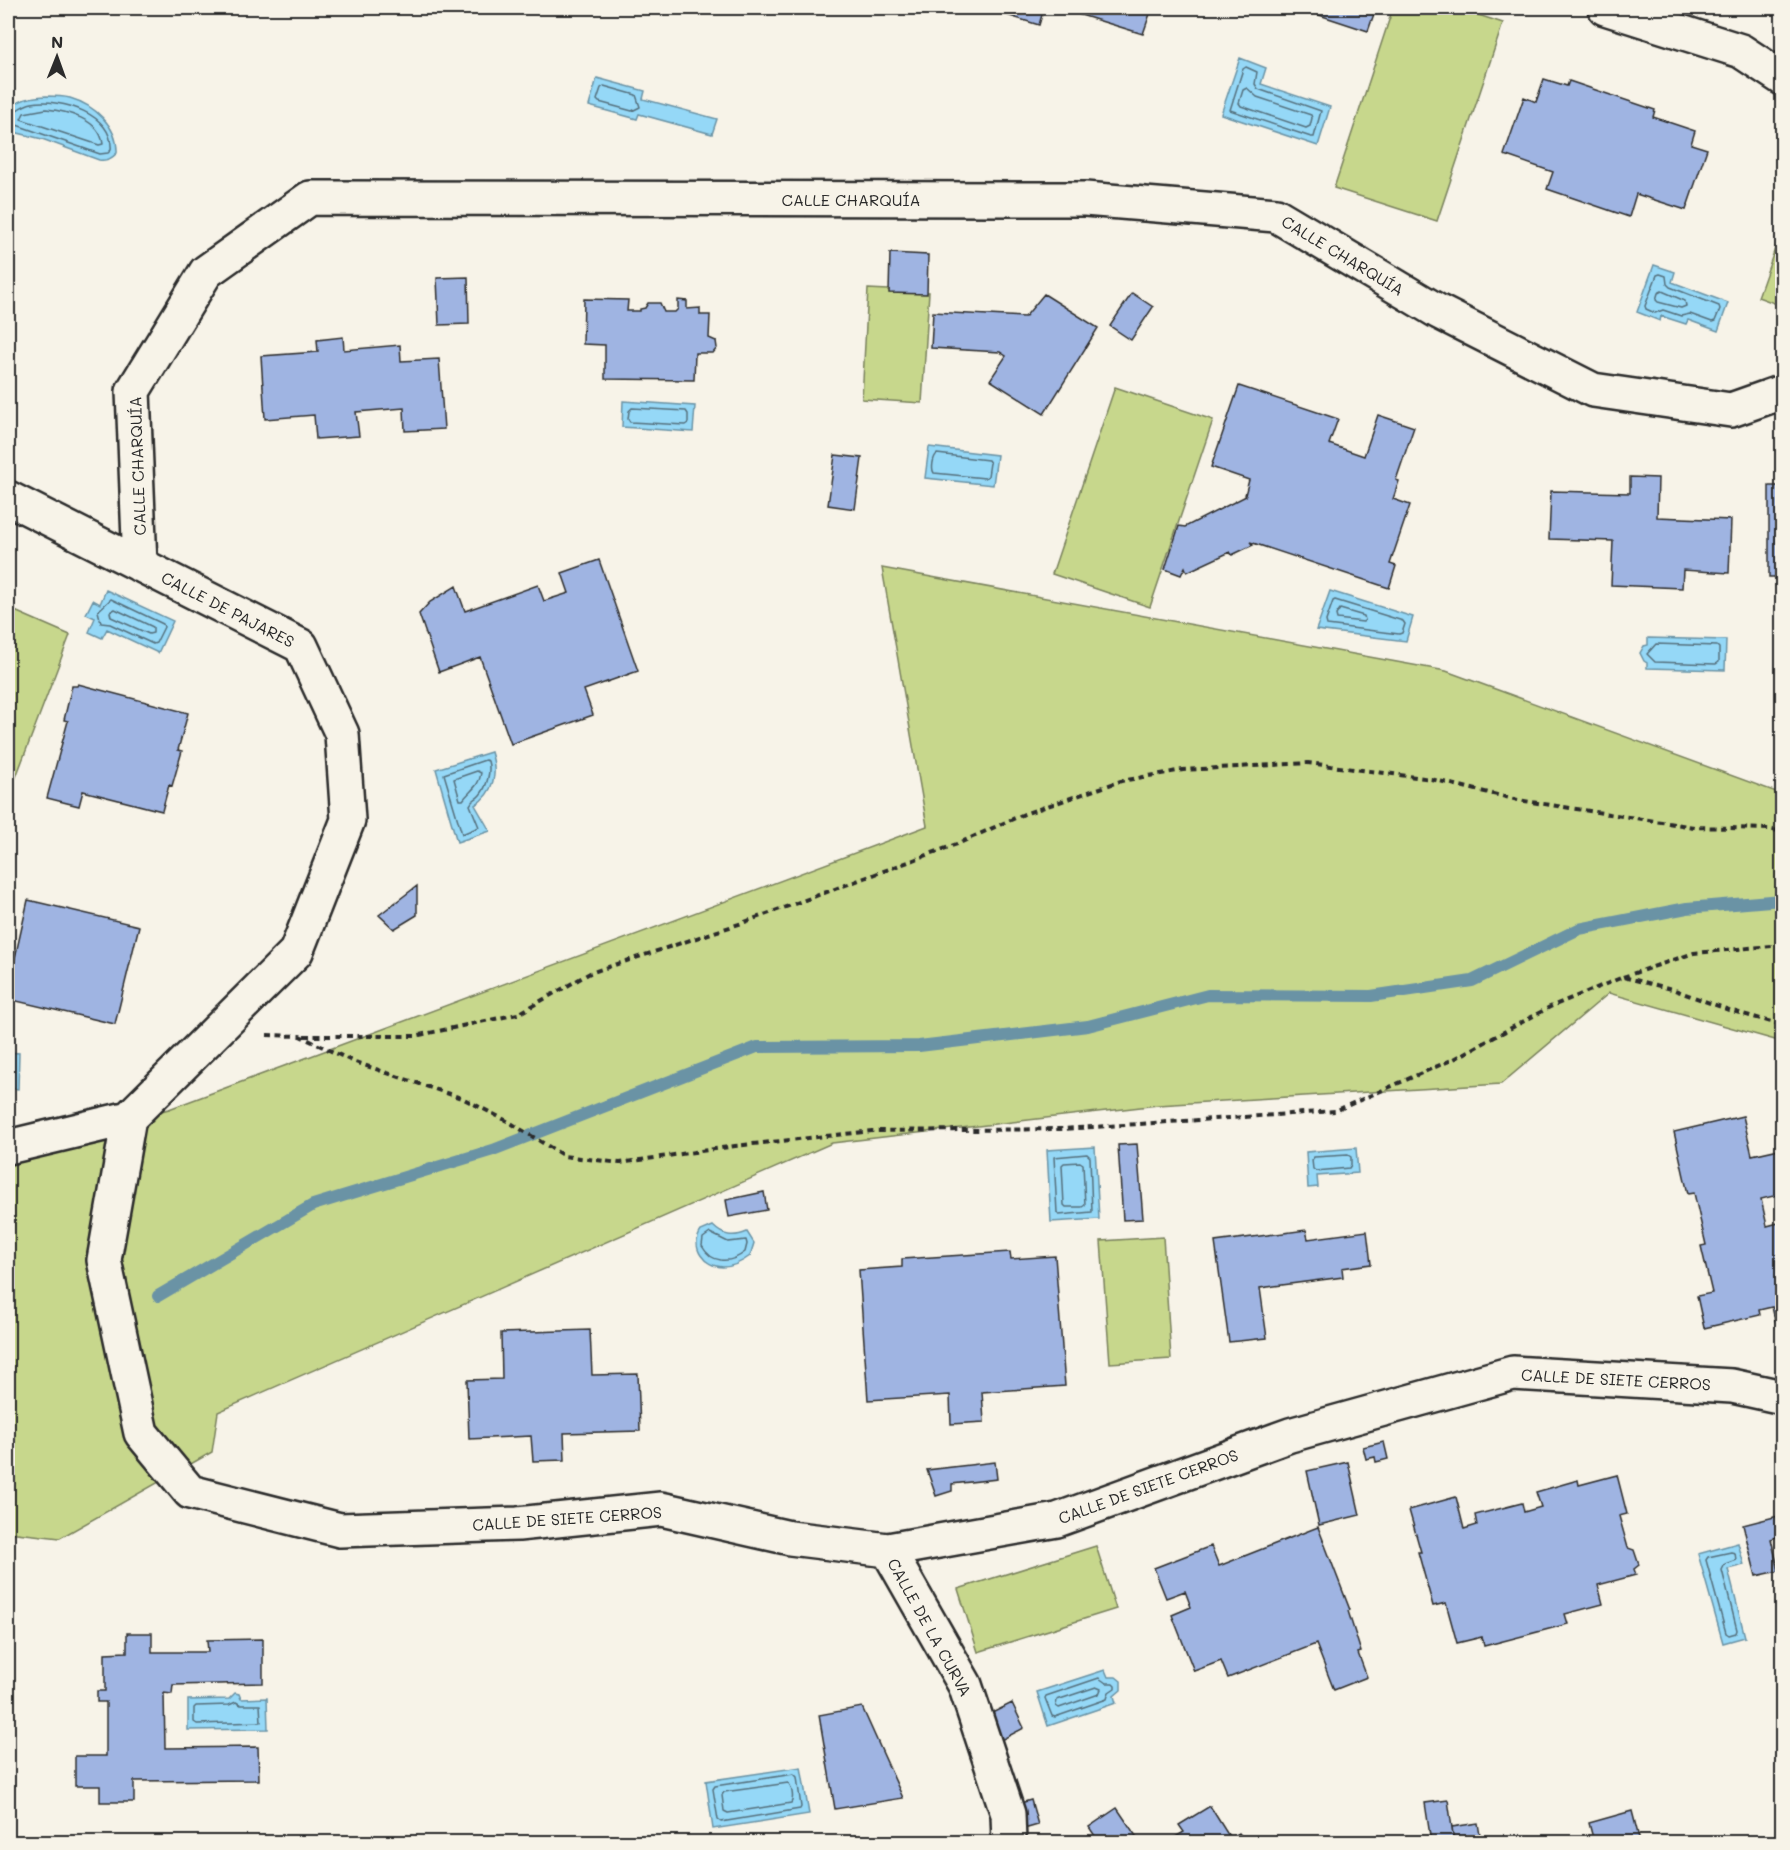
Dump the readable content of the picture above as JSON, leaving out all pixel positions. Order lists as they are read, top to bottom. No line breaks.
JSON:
{"streets":{"street":["CALLE CHARQUÍA","CALLE DE PAJARES","CALLE DE SIETE CERROS","CALLE DE LA CURVA"]},"crossings":[["CALLE CHARQUÍA","CALLE DE PAJARES"],["CALLE DE PAJARES","CALLE DE SIETE CERROS"],["CALLE DE SIETE CERROS","CALLE DE LA CURVA"]],"north":"top"}
